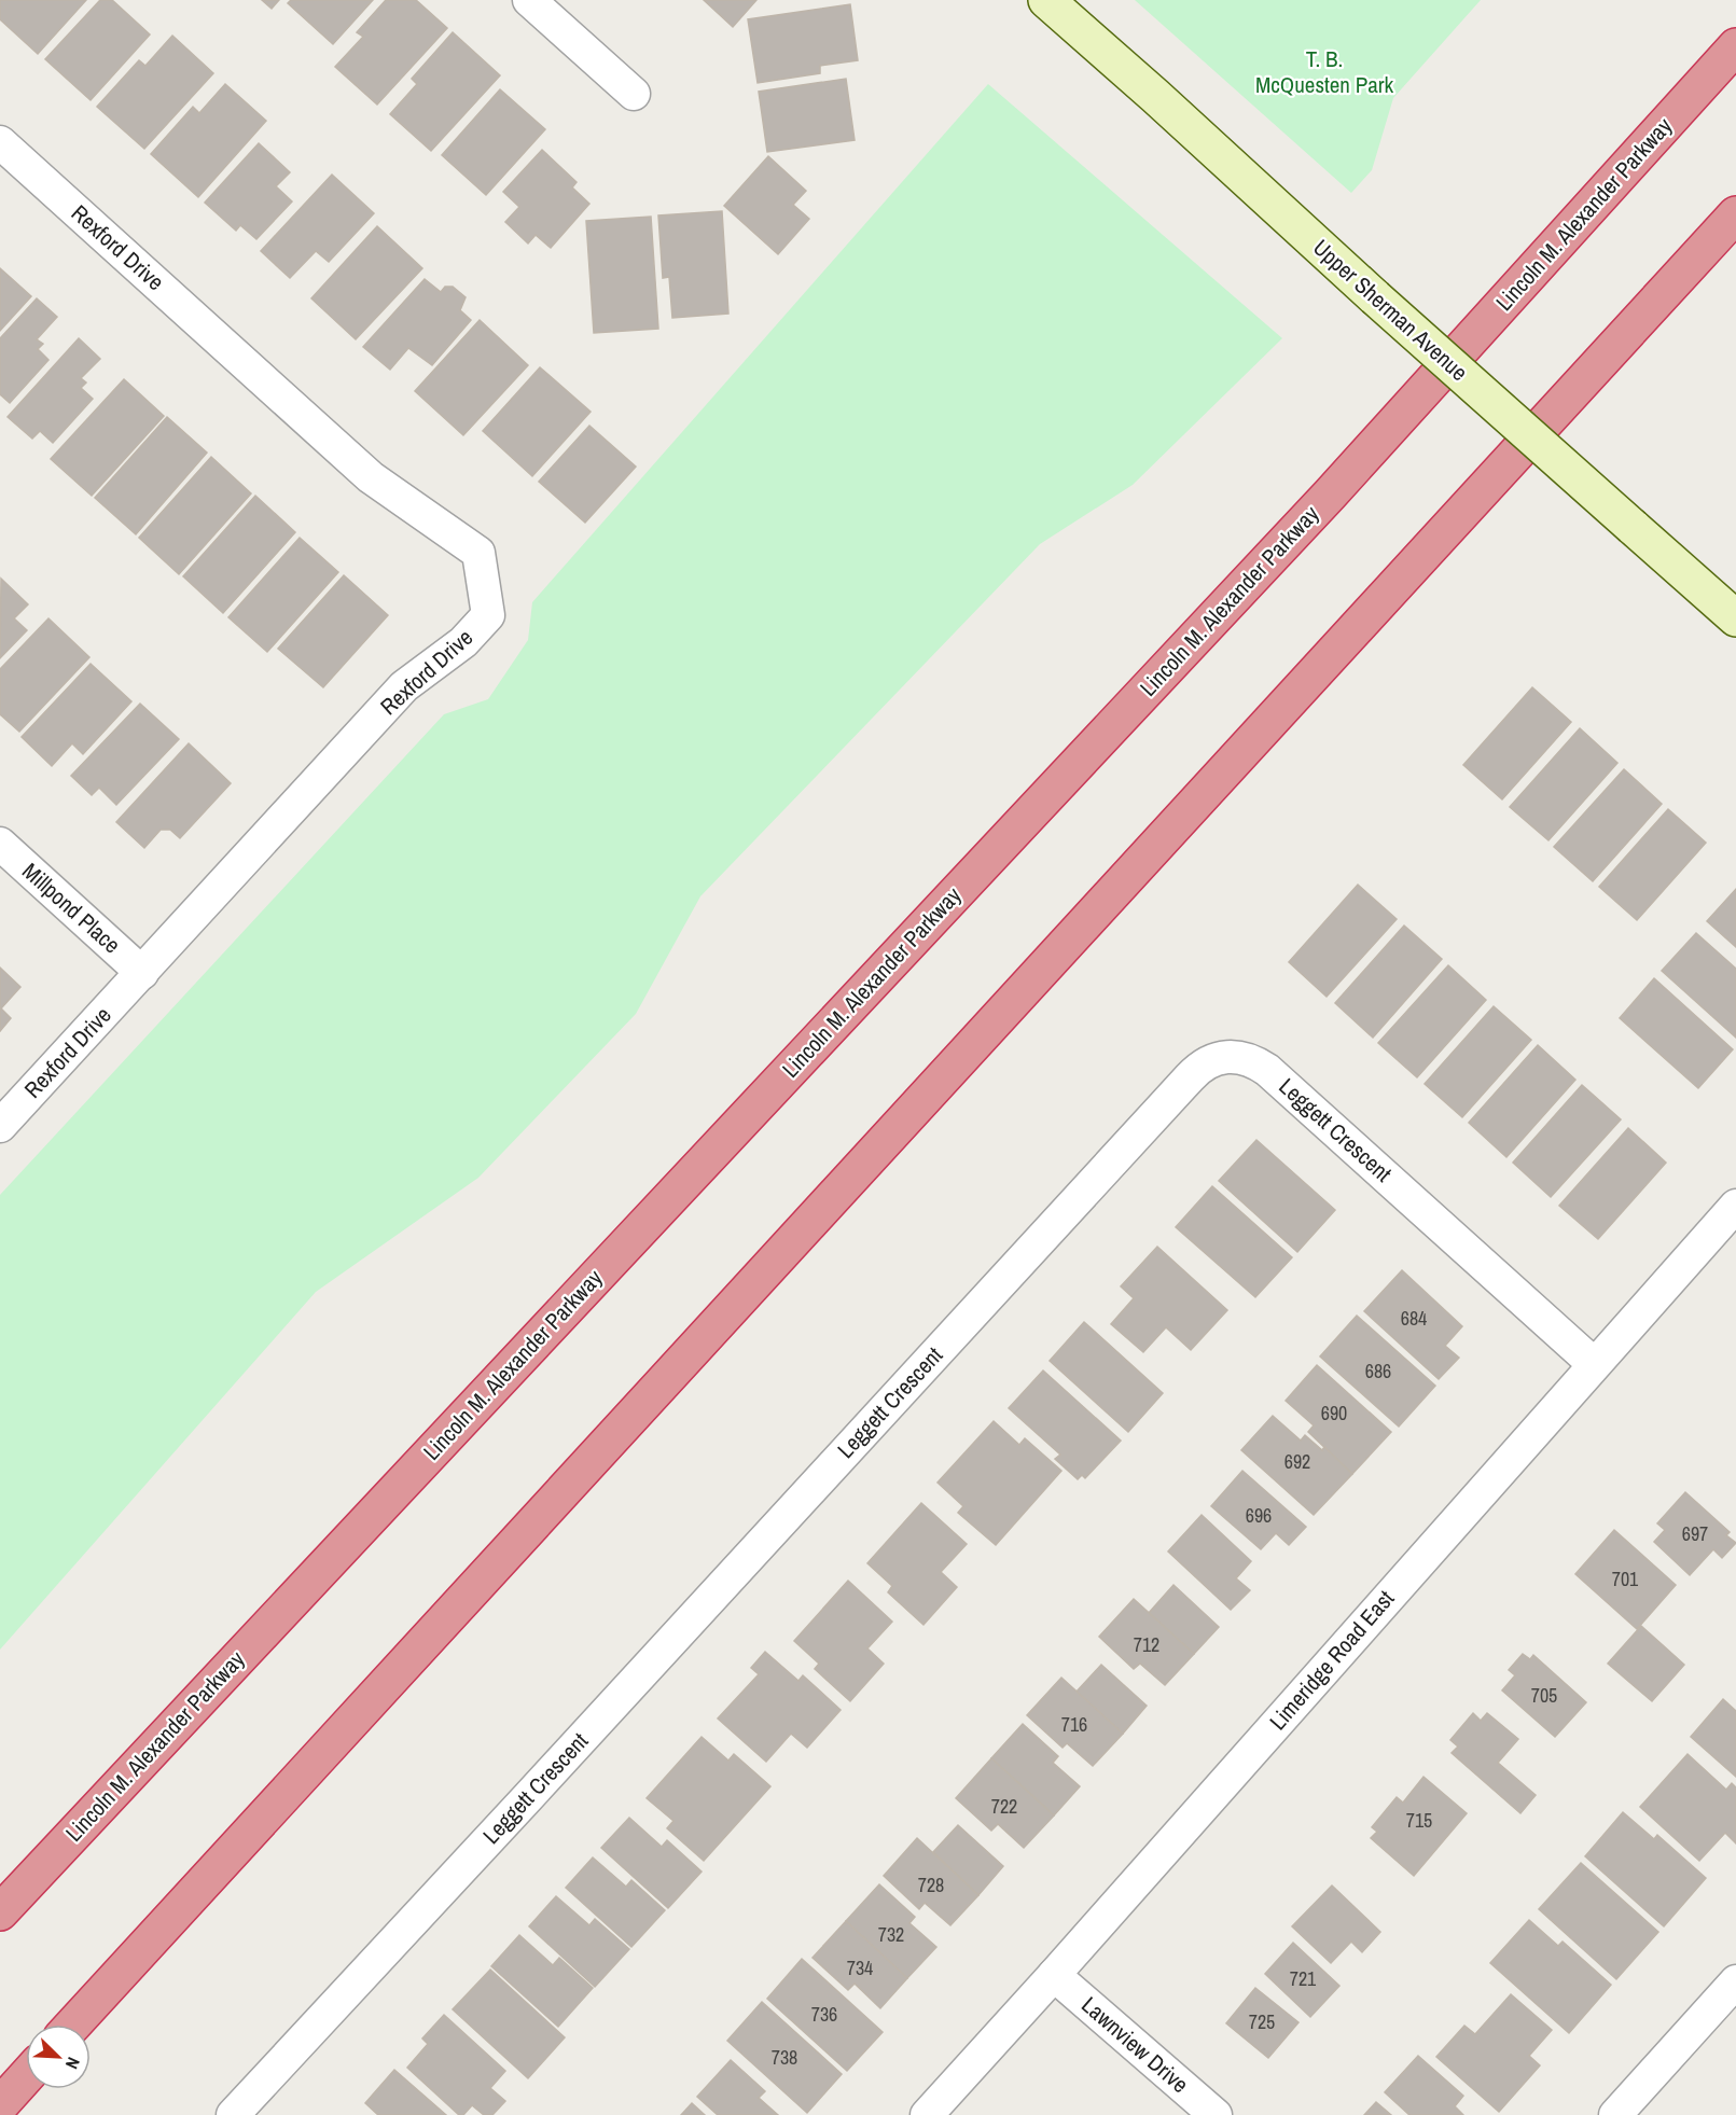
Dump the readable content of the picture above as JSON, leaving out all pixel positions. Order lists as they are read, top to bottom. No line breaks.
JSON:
{"streets":{"highway":["Lincoln M. Alexander Parkway"],"main road":["Upper Sherman Avenue"],"street":["Rexford Drive","Millpond Place","Leggett Crescent","Limeridge Road East","Lawnview Drive"]},"crossings":[["Rexford Drive","Millpond Place"],["Leggett Crescent","Limeridge Road East"],["Limeridge Road East","Lawnview Drive"]],"parks":["T. B. McQuesten Park"],"house_numbers":["684","686","690","692","696","697","701","712","705","716","722","715","728","732","734","721","736","725","738"],"north":"bottom right"}
